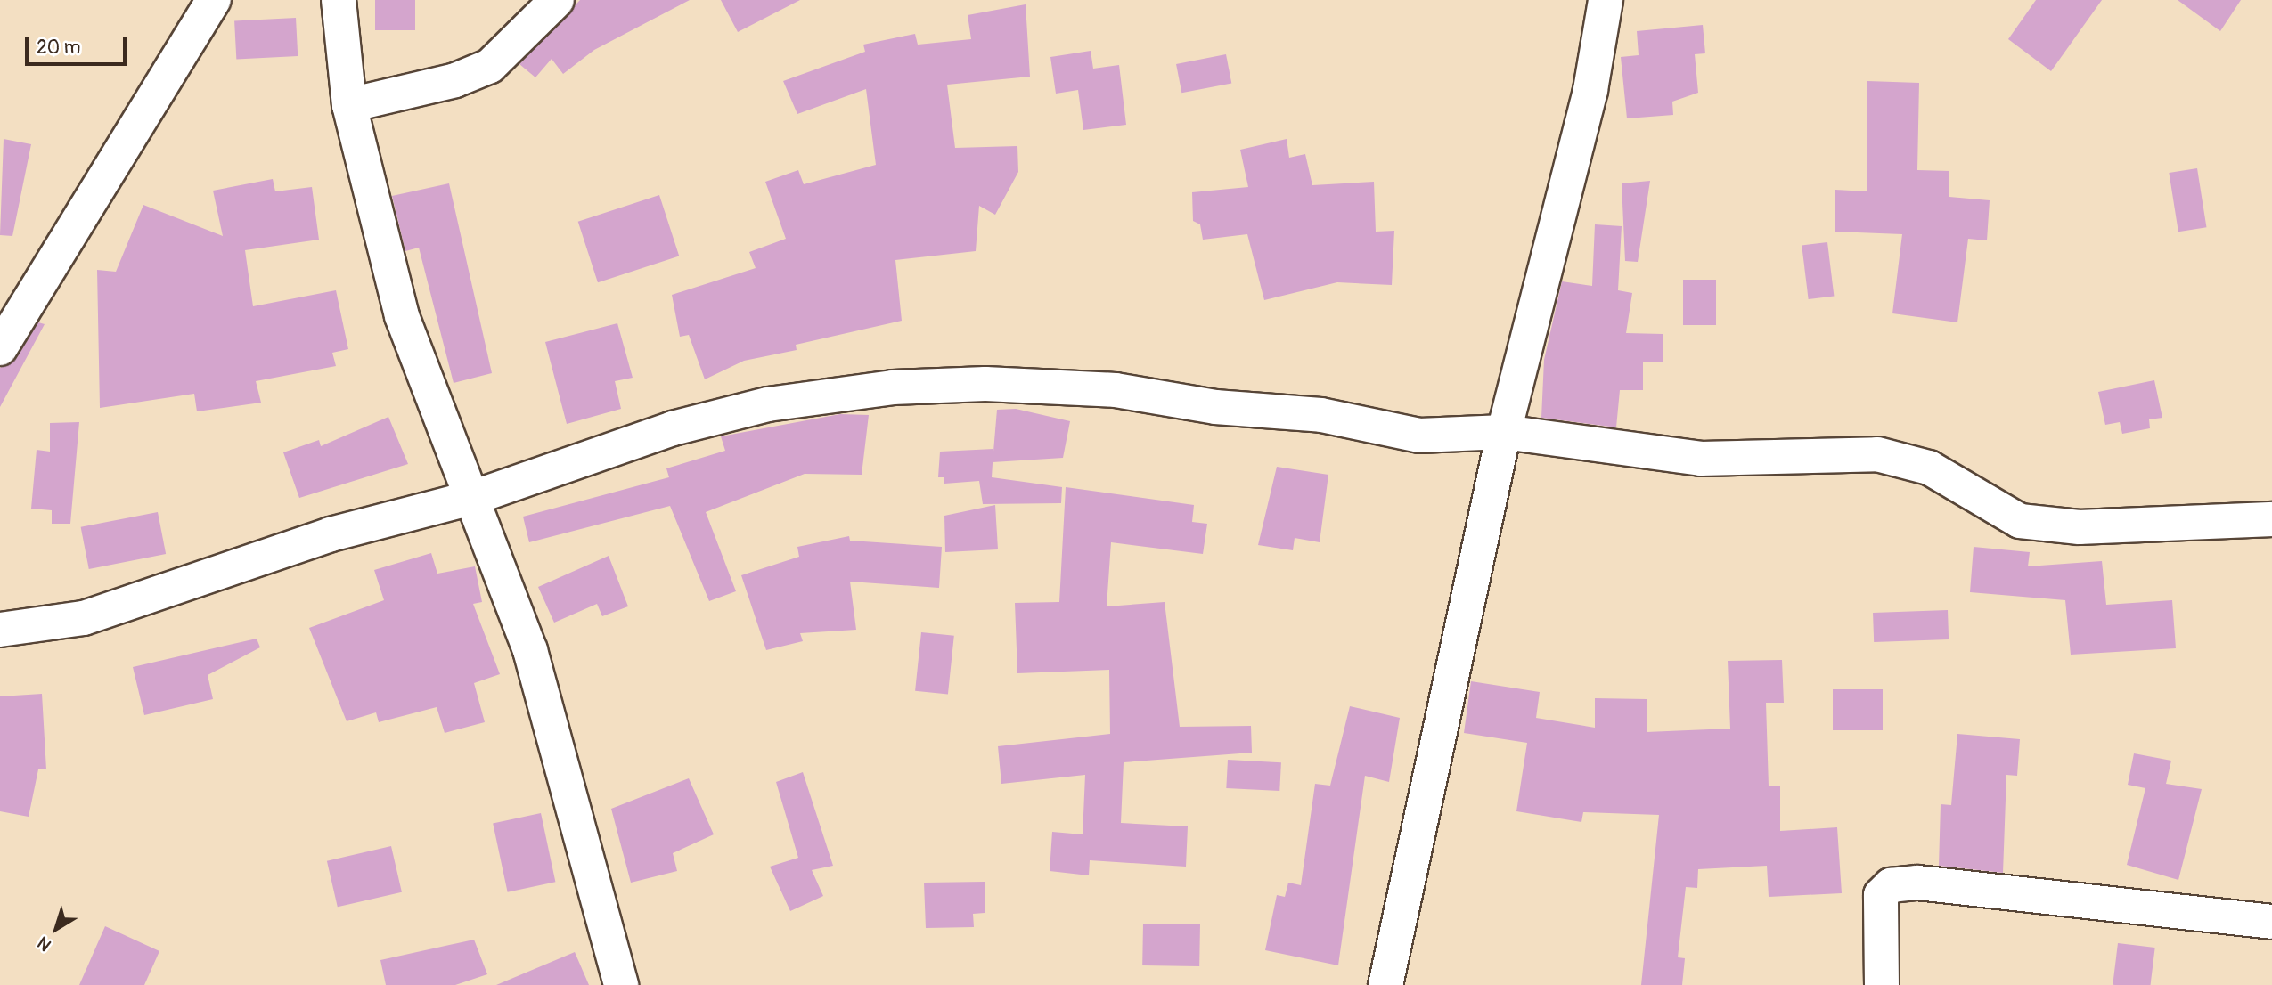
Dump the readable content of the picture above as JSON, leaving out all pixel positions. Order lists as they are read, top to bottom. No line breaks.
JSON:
{"scale_bar":"20 m","north":"bottom left"}
